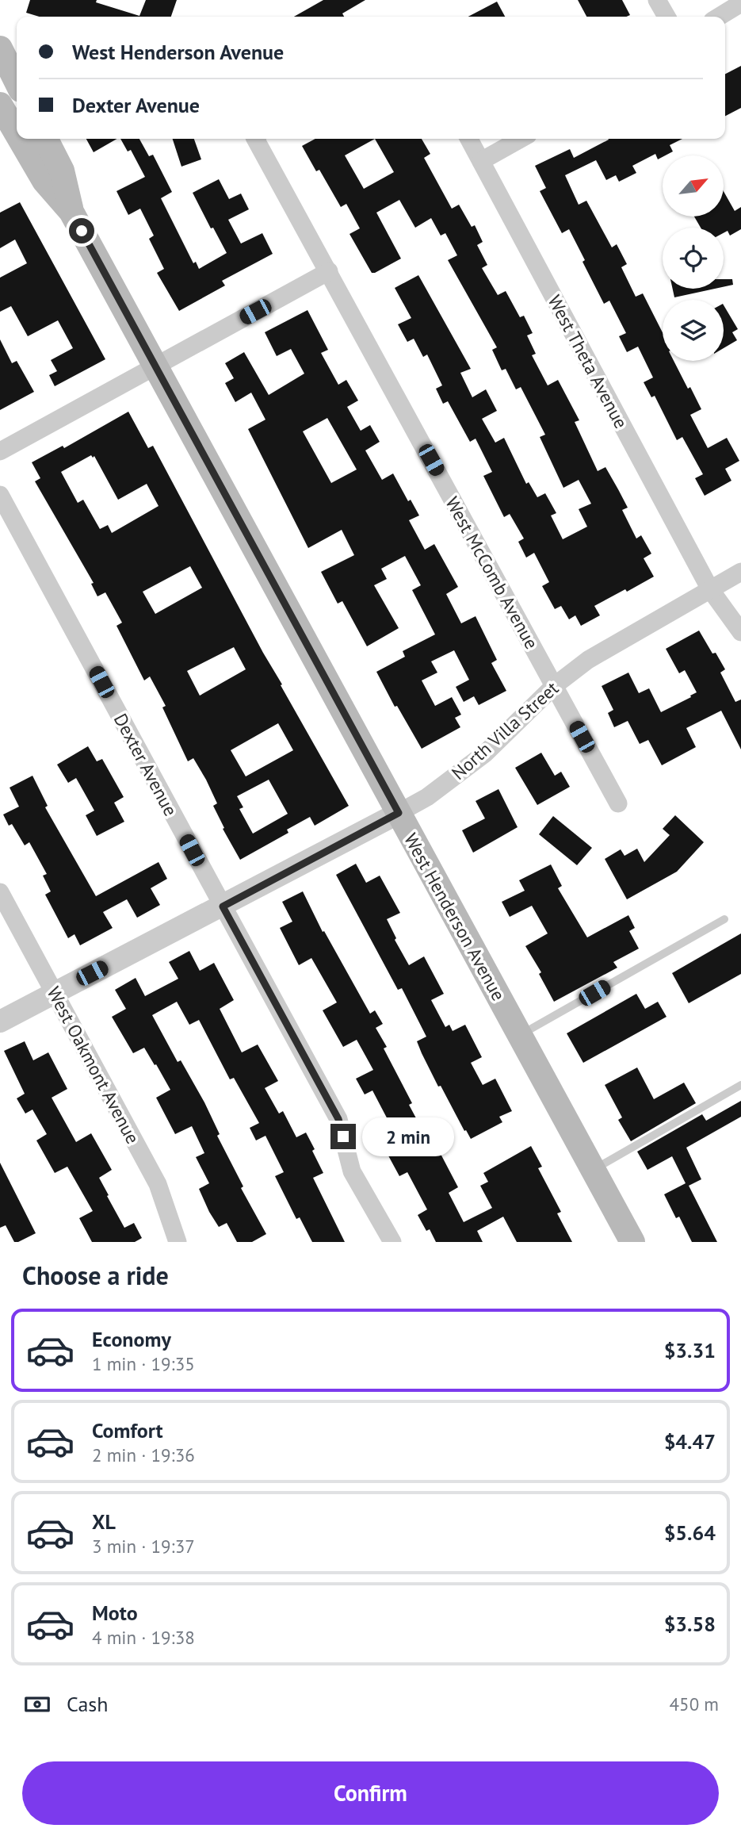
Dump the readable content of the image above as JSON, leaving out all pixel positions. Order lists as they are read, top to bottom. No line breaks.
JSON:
{"streets":{"main road":["West Henderson Avenue"],"street":["West Theta Avenue","West McComb Avenue","North Villa Street","Dexter Avenue","West Oakmont Avenue"]},"crossings":[["West Theta Avenue","North Villa Street"],["West McComb Avenue","North Villa Street"],["North Villa Street","Dexter Avenue"],["North Villa Street","West Henderson Avenue"],["North Villa Street","West Oakmont Avenue"]],"north":"top right","page":{"banner":["West Henderson Avenue","Dexter Avenue"],"bubble":"2 min","heading":"Choose a ride","list":[{"name":"Economy","note":"1 min · 19:35","value":"$3.31"},{"name":"Comfort","note":"2 min · 19:36","value":"$4.47"},{"name":"XL","note":"3 min · 19:37","value":"$5.64"},{"name":"Moto","note":"4 min · 19:38","value":"$3.58"}],"pay":["Cash","450 m"],"buttons":"Confirm"}}
